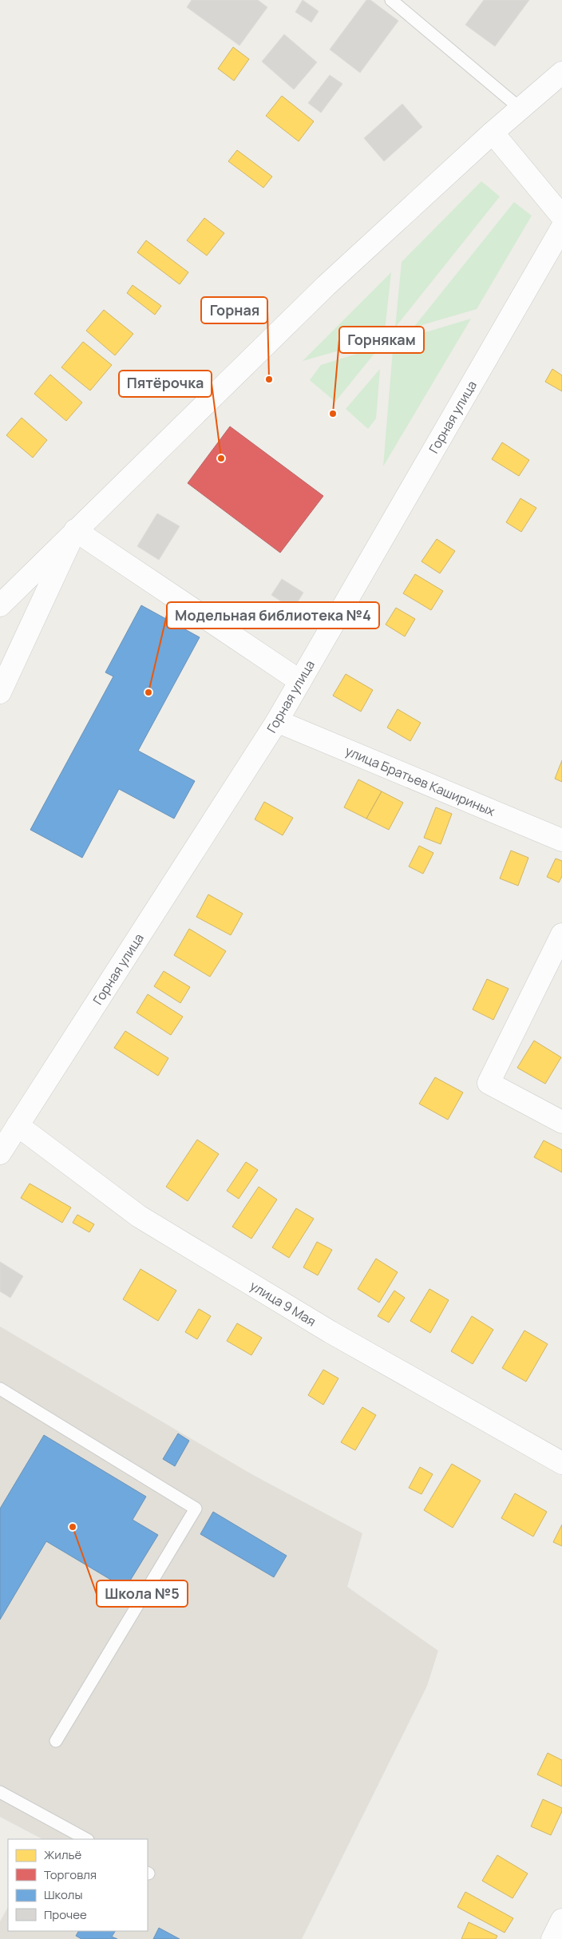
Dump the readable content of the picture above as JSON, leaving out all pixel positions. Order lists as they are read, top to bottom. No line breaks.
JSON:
{"streets":{"street":["Горная улица","улица Братьев Кашириных","улица 9 Мая"]},"crossings":[["Горная улица","улица Братьев Кашириных"],["Горная улица","улица 9 Мая"]],"places":["Горная","Горнякам","Пятёрочка","Модельная библиотека №4","Школа №5"],"legend":["Жильё","Торговля","Школы","Прочее"]}
